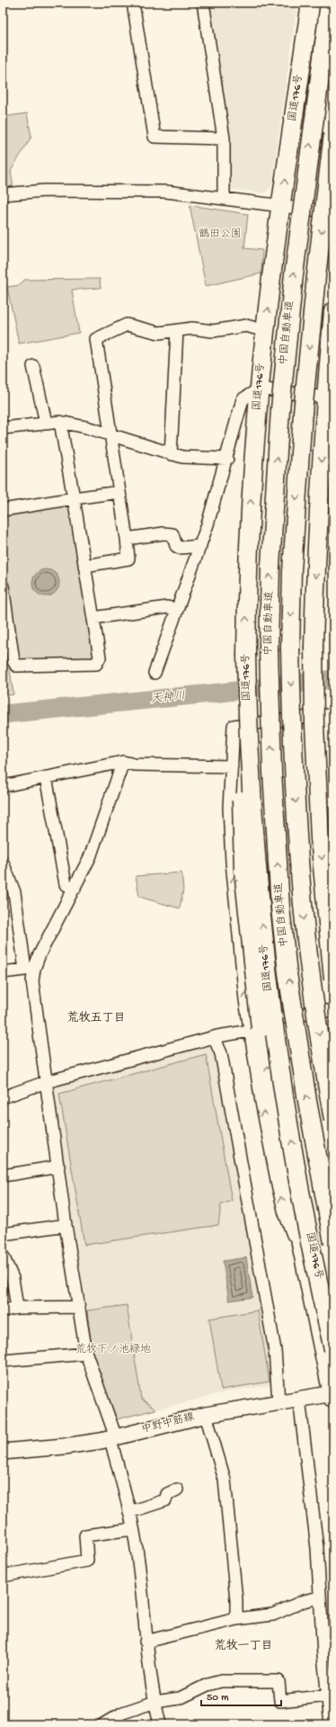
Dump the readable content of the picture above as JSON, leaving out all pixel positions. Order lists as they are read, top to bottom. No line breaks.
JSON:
{"streets":{"highway":["国道176号","中国自動車道"],"main road":["中野中筋線"]},"districts":["荒牧五丁目","荒牧一丁目"],"water":["天神川"],"parks":["鶴田公園","荒牧下ノ池緑地"],"scale_bar":"50 m"}
